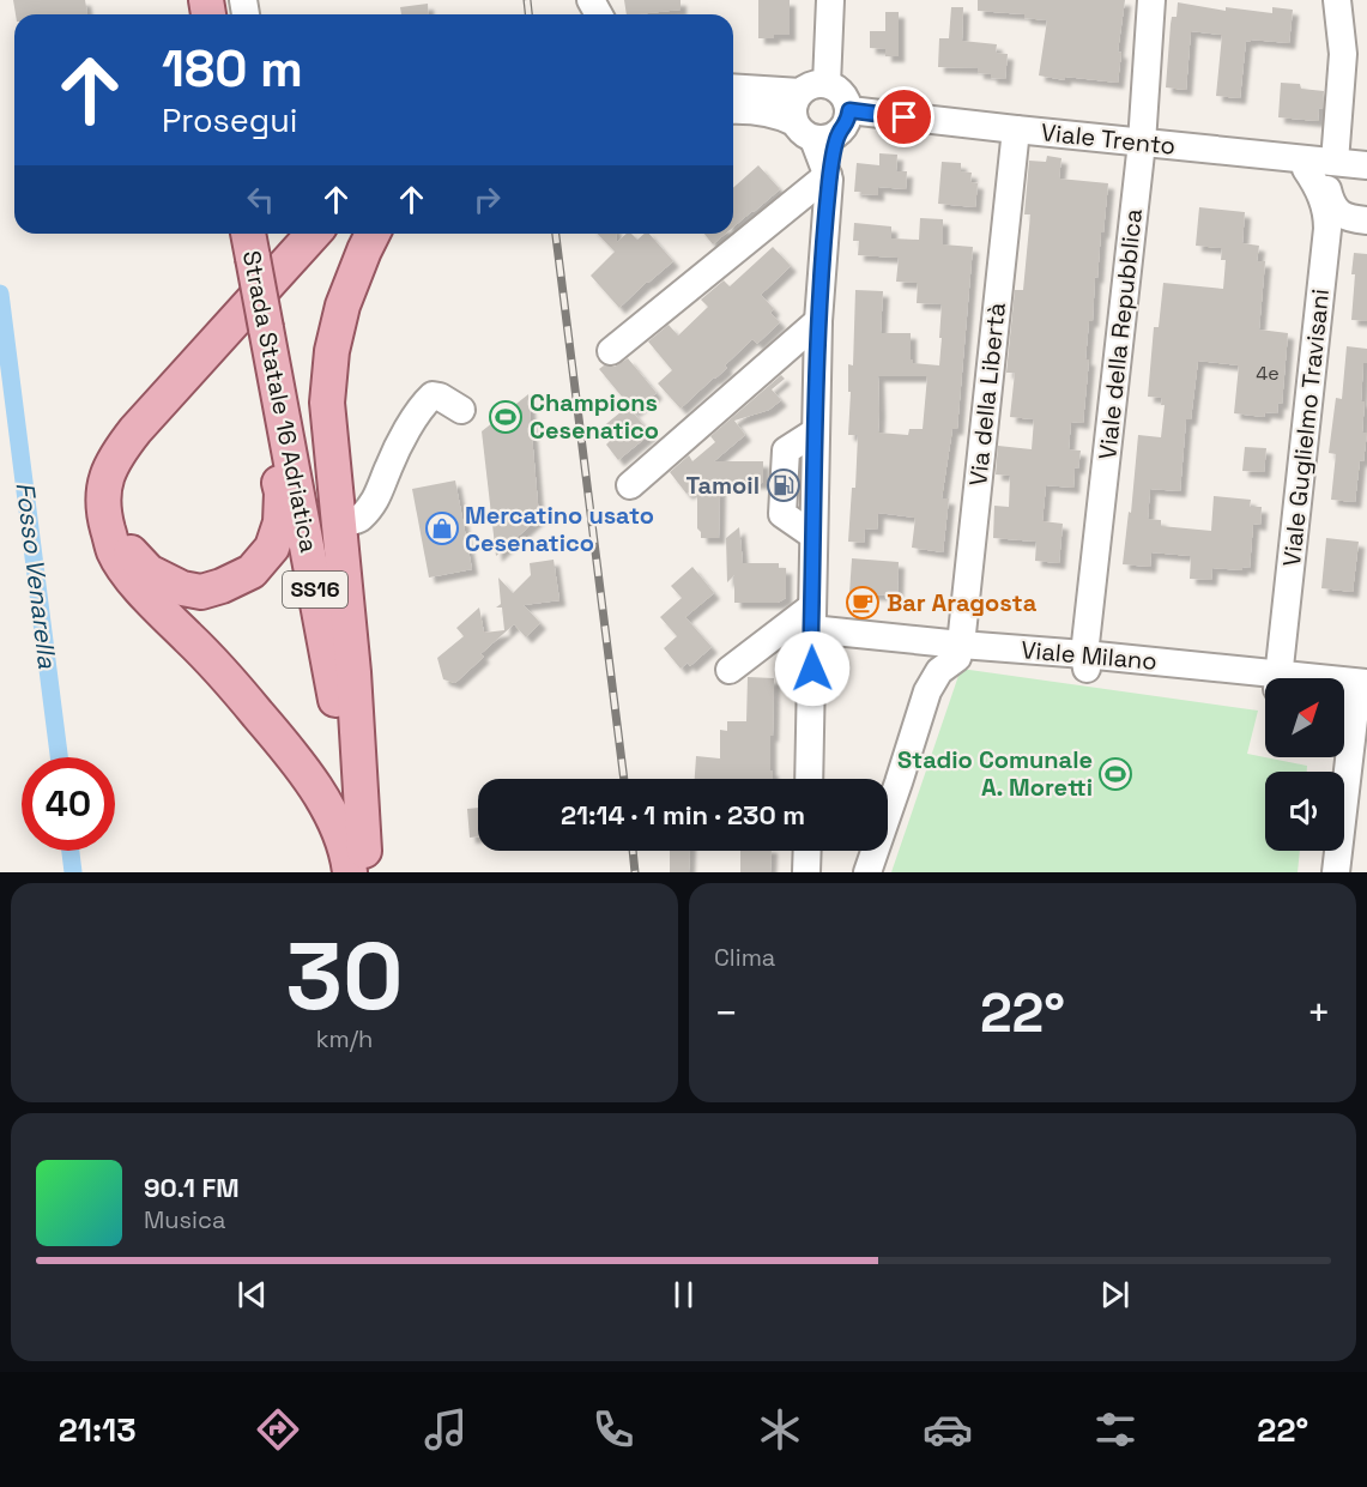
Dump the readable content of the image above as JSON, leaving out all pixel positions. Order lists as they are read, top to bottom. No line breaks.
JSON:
{"streets":{"main road":["Strada Statale 16 Adriatica","SS16"],"street":["Viale Trento","Viale della Repubblica","Via della Libertà","Viale Guglielmo Travisani","Viale Milano"]},"crossings":[["Viale Trento","Viale della Repubblica"],["Viale Trento","Via della Libertà"],["Viale della Repubblica","Viale Milano"],["Via della Libertà","Viale Milano"]],"water":["Fosso Venarella"],"places":{"sports":["Champions Cesenatico","Stadio Comunale A. Moretti"],"fuel station":["Tamoil"],"shop":["Mercatino usato Cesenatico"],"cafe":["Bar Aragosta"]},"house_numbers":["4e"],"north":"top right","page":{"turn":["180 m","Prosegui"],"limit":"40","trip":"21:14 · 1 min · 230 m","tile":[["30","km/h"],"Clima"],"heat":["−","22°","+"],"song":["90.1 FM","Musica"],"tabs":["21:13","22°"]}}
